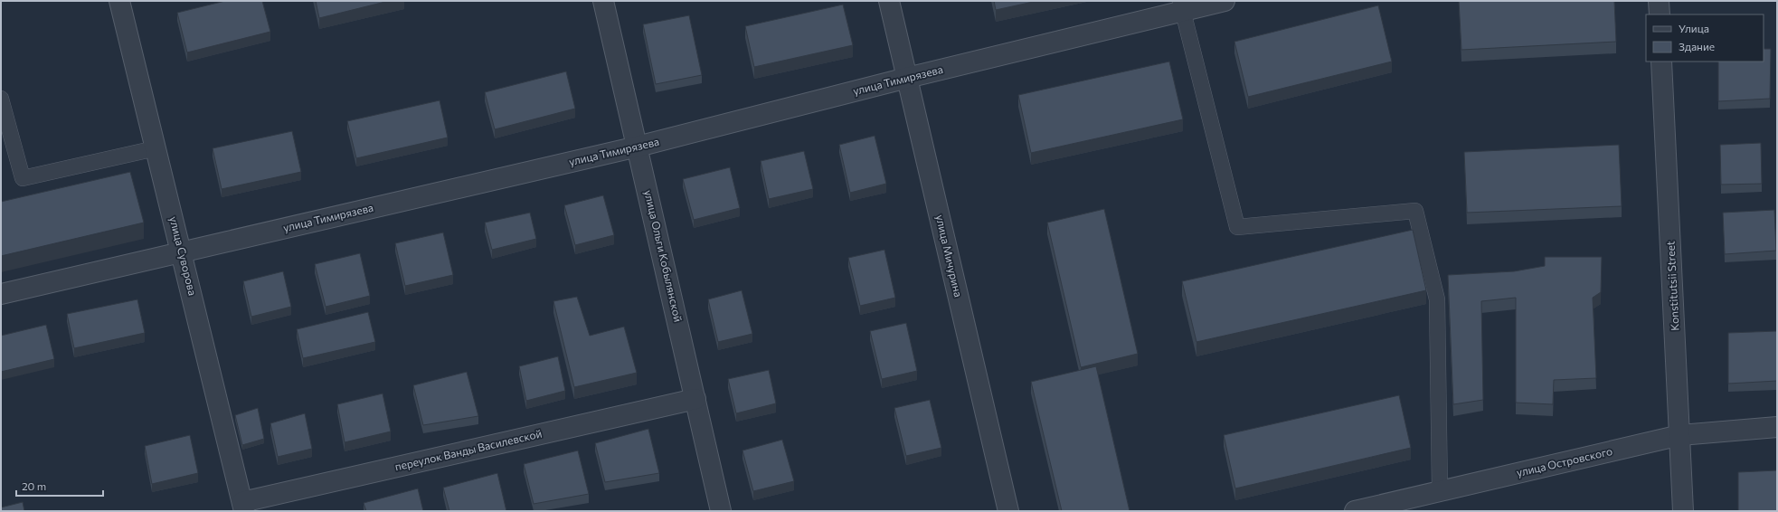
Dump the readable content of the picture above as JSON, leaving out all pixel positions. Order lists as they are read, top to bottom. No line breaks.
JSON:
{"streets":{"street":["улица Тимирязева","улица Суворова","улица Ольги Кобылянской","улица Мичурина","Konstitutsii Street","переулок Ванды Василевской","улица Островского"]},"crossings":[["улица Тимирязева","улица Суворова"],["улица Тимирязева","улица Ольги Кобылянской"],["улица Тимирязева","улица Мичурина"],["улица Суворова","переулок Ванды Василевской"],["улица Ольги Кобылянской","переулок Ванды Василевской"],["Konstitutsii Street","улица Островского"]],"legend":["Улица","Здание"],"scale_bar":"20 m"}
